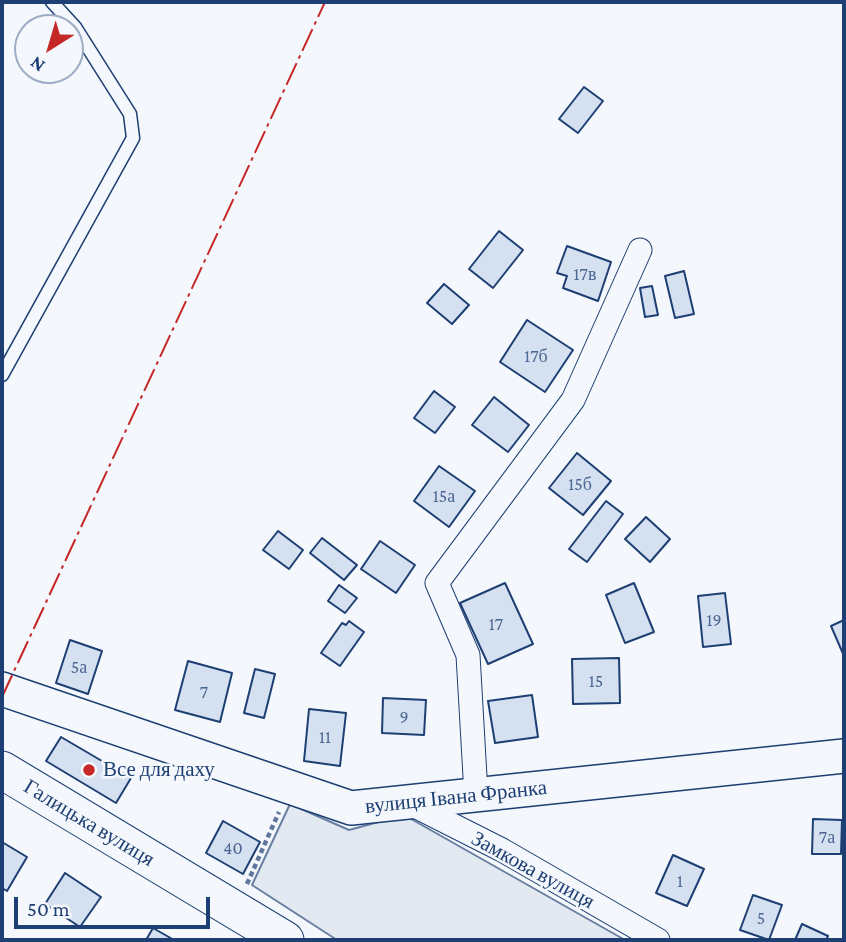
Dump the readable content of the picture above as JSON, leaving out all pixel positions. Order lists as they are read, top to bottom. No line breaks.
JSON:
{"streets":{"main road":["Галицька вулиця"],"street":["вулиця Івана Франка","Замкова вулиця"]},"crossings":[["вулиця Івана Франка","Замкова вулиця"]],"places":["Все для даху"],"house_numbers":["17в","17б","15б","15а","19","17","5а","15","7","9","11","7а","40","1","5"],"scale_bar":"50 m","north":"bottom left"}
